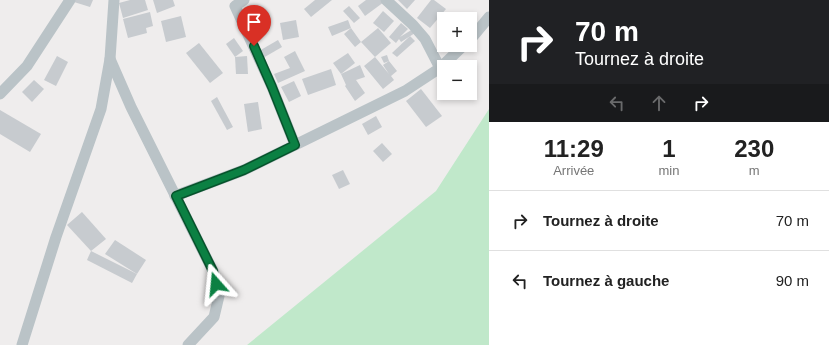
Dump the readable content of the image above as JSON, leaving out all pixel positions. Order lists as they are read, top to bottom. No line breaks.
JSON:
{"page":{"turn":["70 m","Tournez à droite"],"map_buttons":["+","−"],"eta":["11:29","Arrivée","1","min","230","m"],"list":[{"name":"Tournez à droite","value":"70 m"},{"name":"Tournez à gauche","value":"90 m"}]}}
